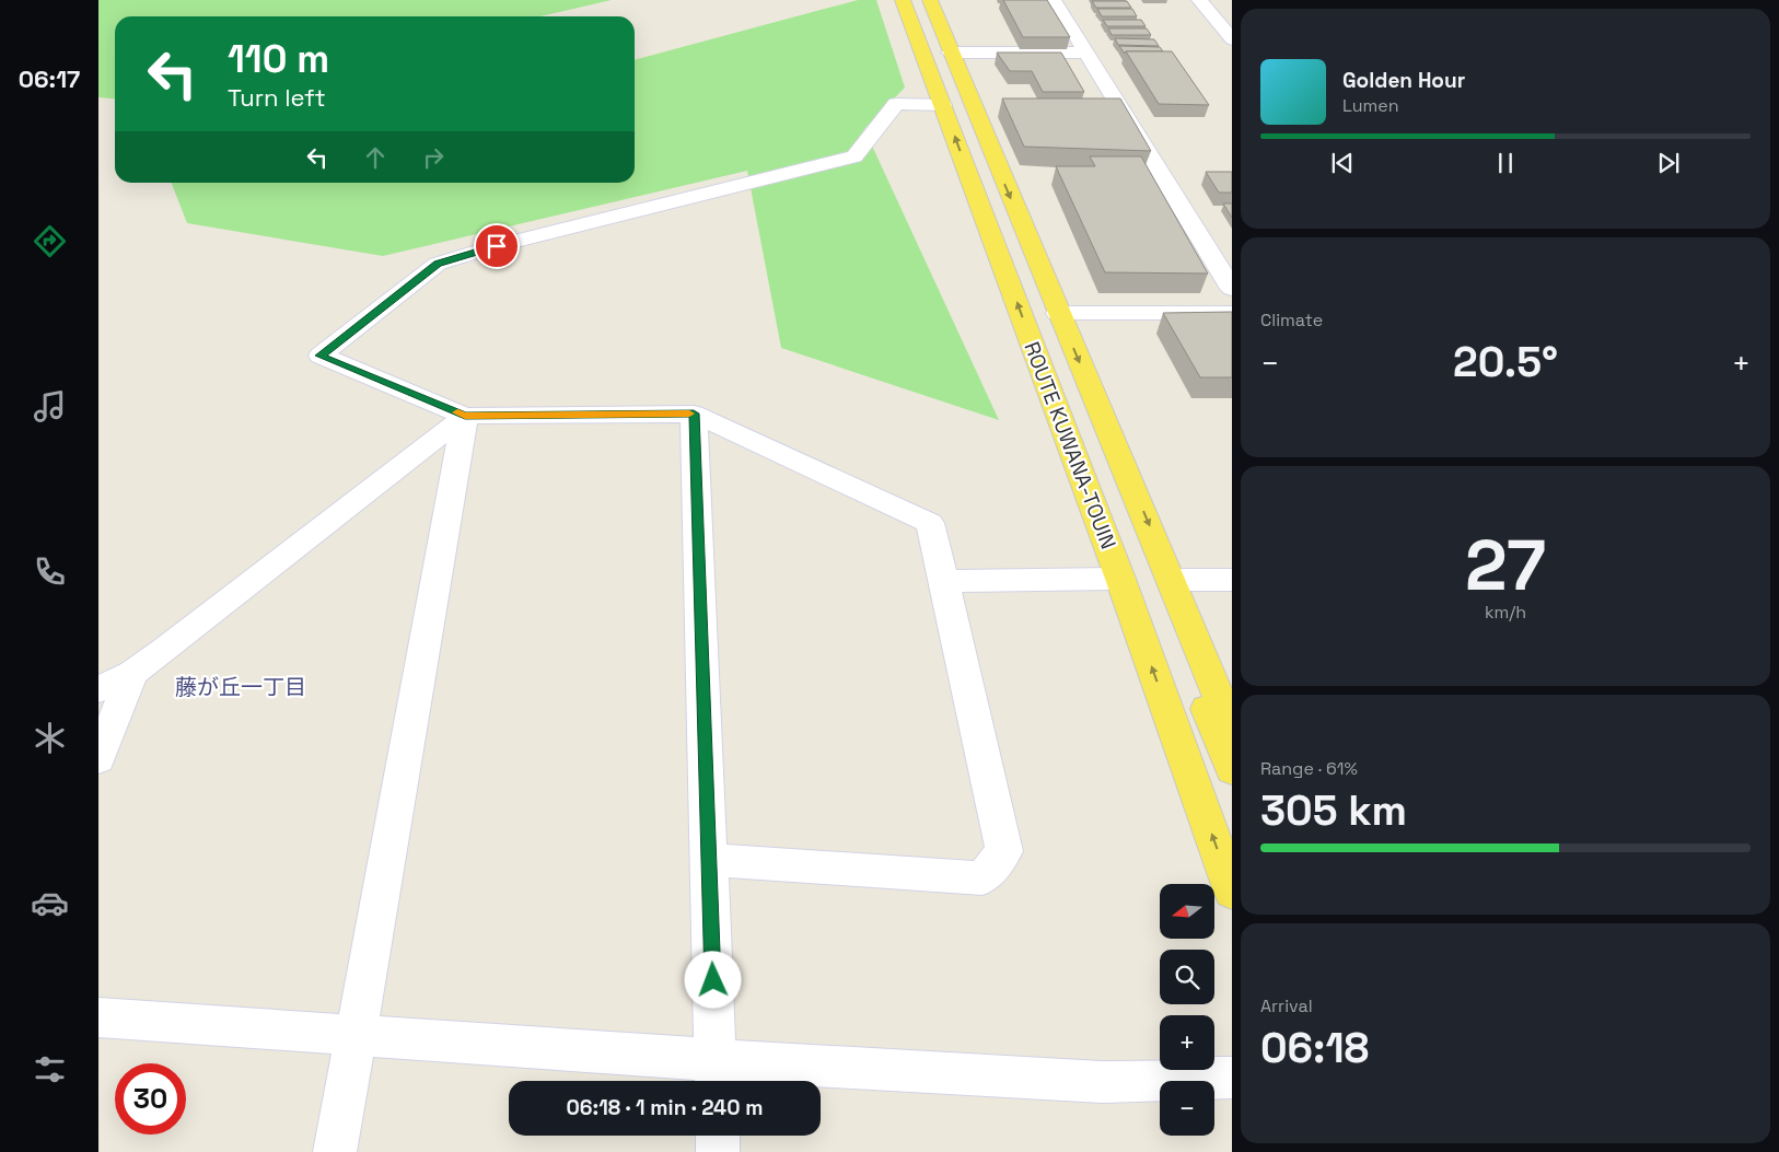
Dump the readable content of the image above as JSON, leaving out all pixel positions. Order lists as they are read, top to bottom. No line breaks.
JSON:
{"streets":{"main road":["ROUTE KUWANA-TOUIN"]},"districts":["藤が丘一丁目"],"north":"left","page":{"tabs":"06:17","turn":["110 m","Turn left"],"song":["Golden Hour","Lumen"],"tile":["Climate",["27","km/h"],["Range · 61%","305 km"],["Arrival","06:18"]],"heat":["−","20.5°","+"],"map_buttons":["+","−"],"limit":"30","trip":"06:18 · 1 min · 240 m"}}
